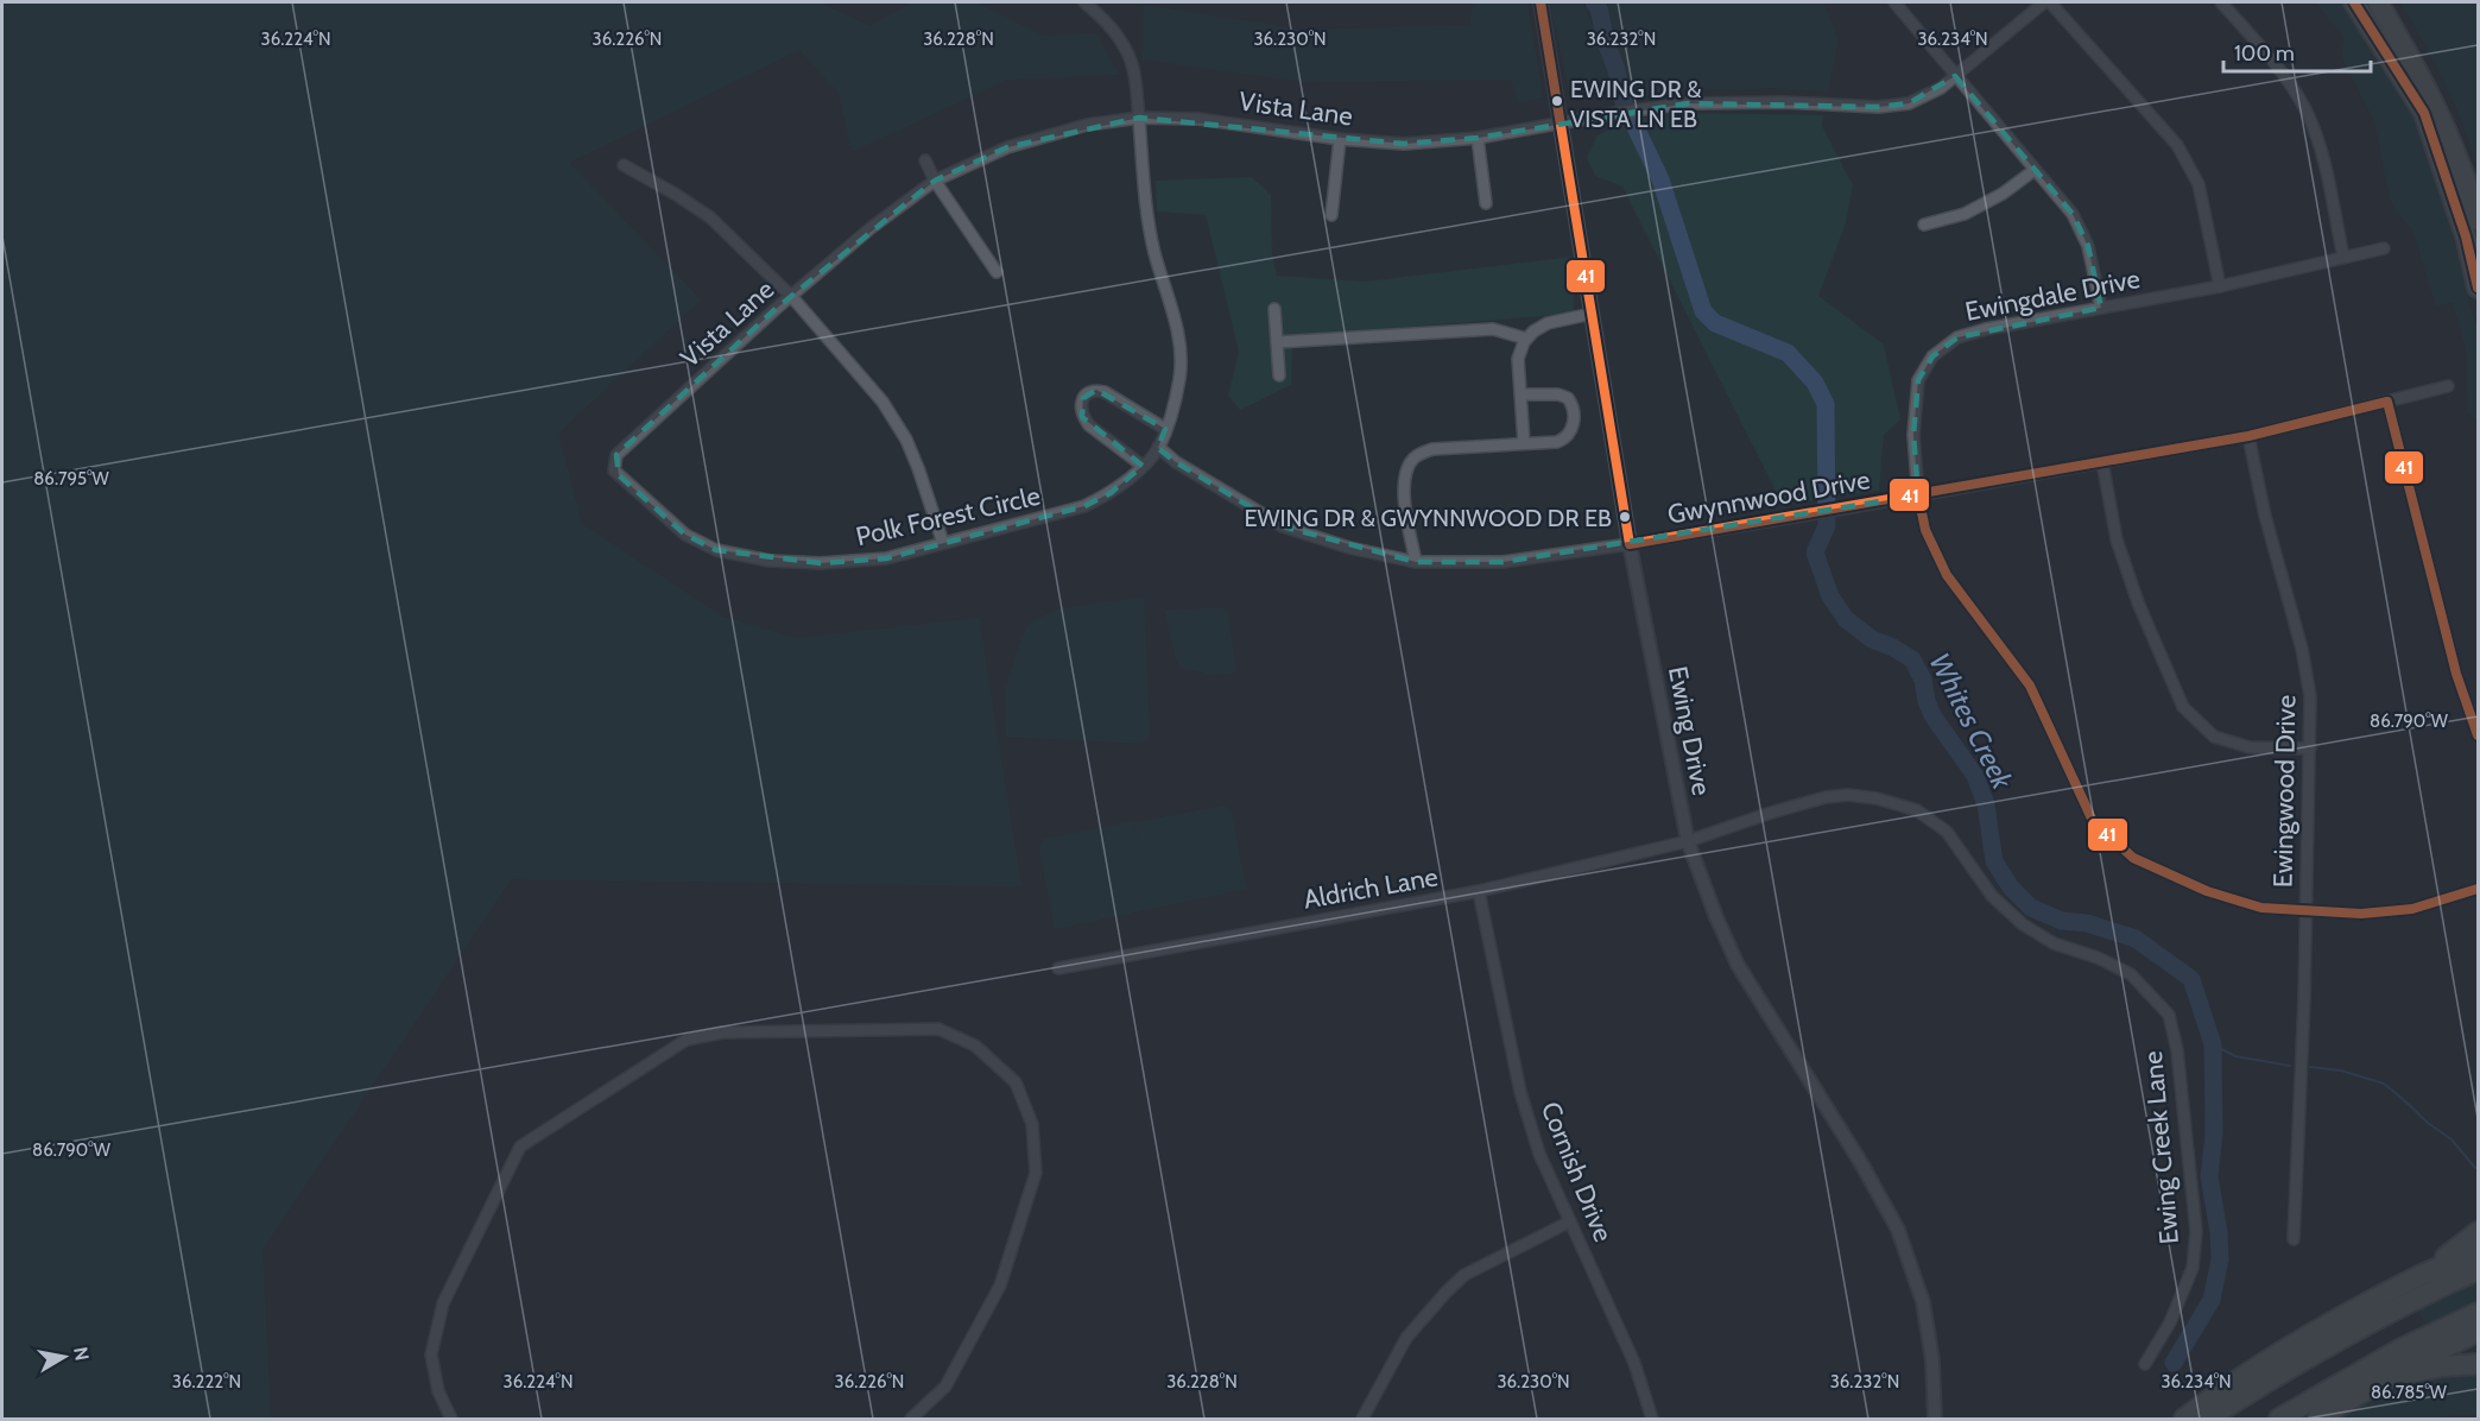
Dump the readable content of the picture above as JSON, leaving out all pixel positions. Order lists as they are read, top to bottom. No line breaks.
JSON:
{"streets":{"street":["Vista Lane","Ewingdale Drive","Gwynnwood Drive","Polk Forest Circle","Ewing Drive","Ewingwood Drive","Aldrich Lane","Ewing Creek Lane","Cornish Drive"]},"crossings":[["Vista Lane","Polk Forest Circle"],["Vista Lane","Ewing Drive"],["Ewingdale Drive","Gwynnwood Drive"],["Ewingdale Drive","Ewingwood Drive"],["Gwynnwood Drive","Polk Forest Circle"],["Gwynnwood Drive","Ewing Drive"],["Gwynnwood Drive","Ewingwood Drive"],["Ewing Drive","Aldrich Lane"],["Aldrich Lane","Ewing Creek Lane"],["Aldrich Lane","Cornish Drive"]],"water":["Whites Creek"],"places":["EWING DR & VISTA LN EB","EWING DR & GWYNNWOOD DR EB"],"lines":["transit line 41"],"scale_bar":"100 m","north":"right","coordinates":["36.224°N","36.226°N","36.228°N","36.230°N","36.232°N","36.234°N","86.795°W","86.790°W","36.222°N","86.785°W"]}
